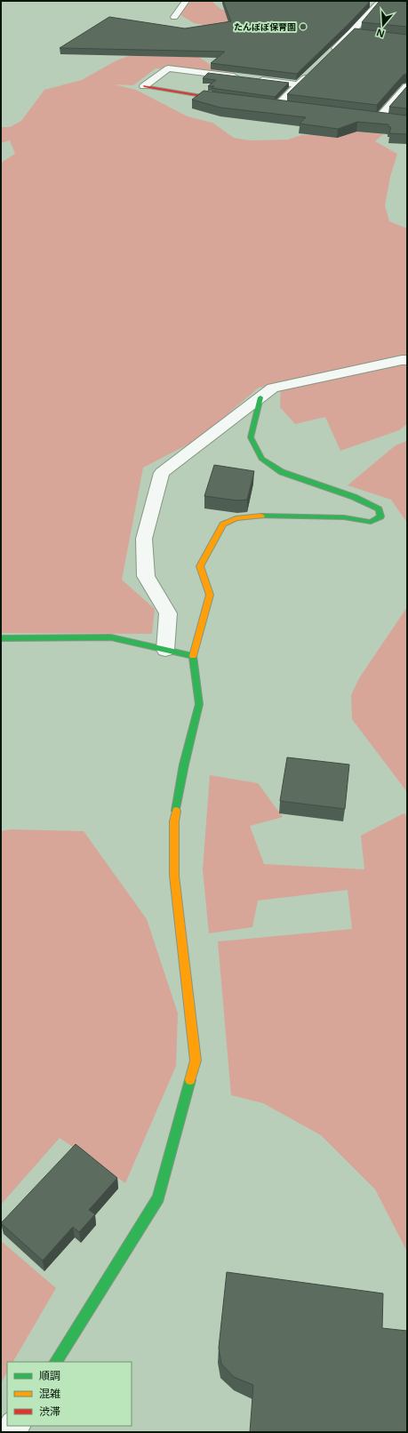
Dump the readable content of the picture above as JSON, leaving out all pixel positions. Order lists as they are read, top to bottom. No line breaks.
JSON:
{"places":["たんぽぽ保育園"],"legend":["順調","混雑","渋滞"],"north":"bottom"}
